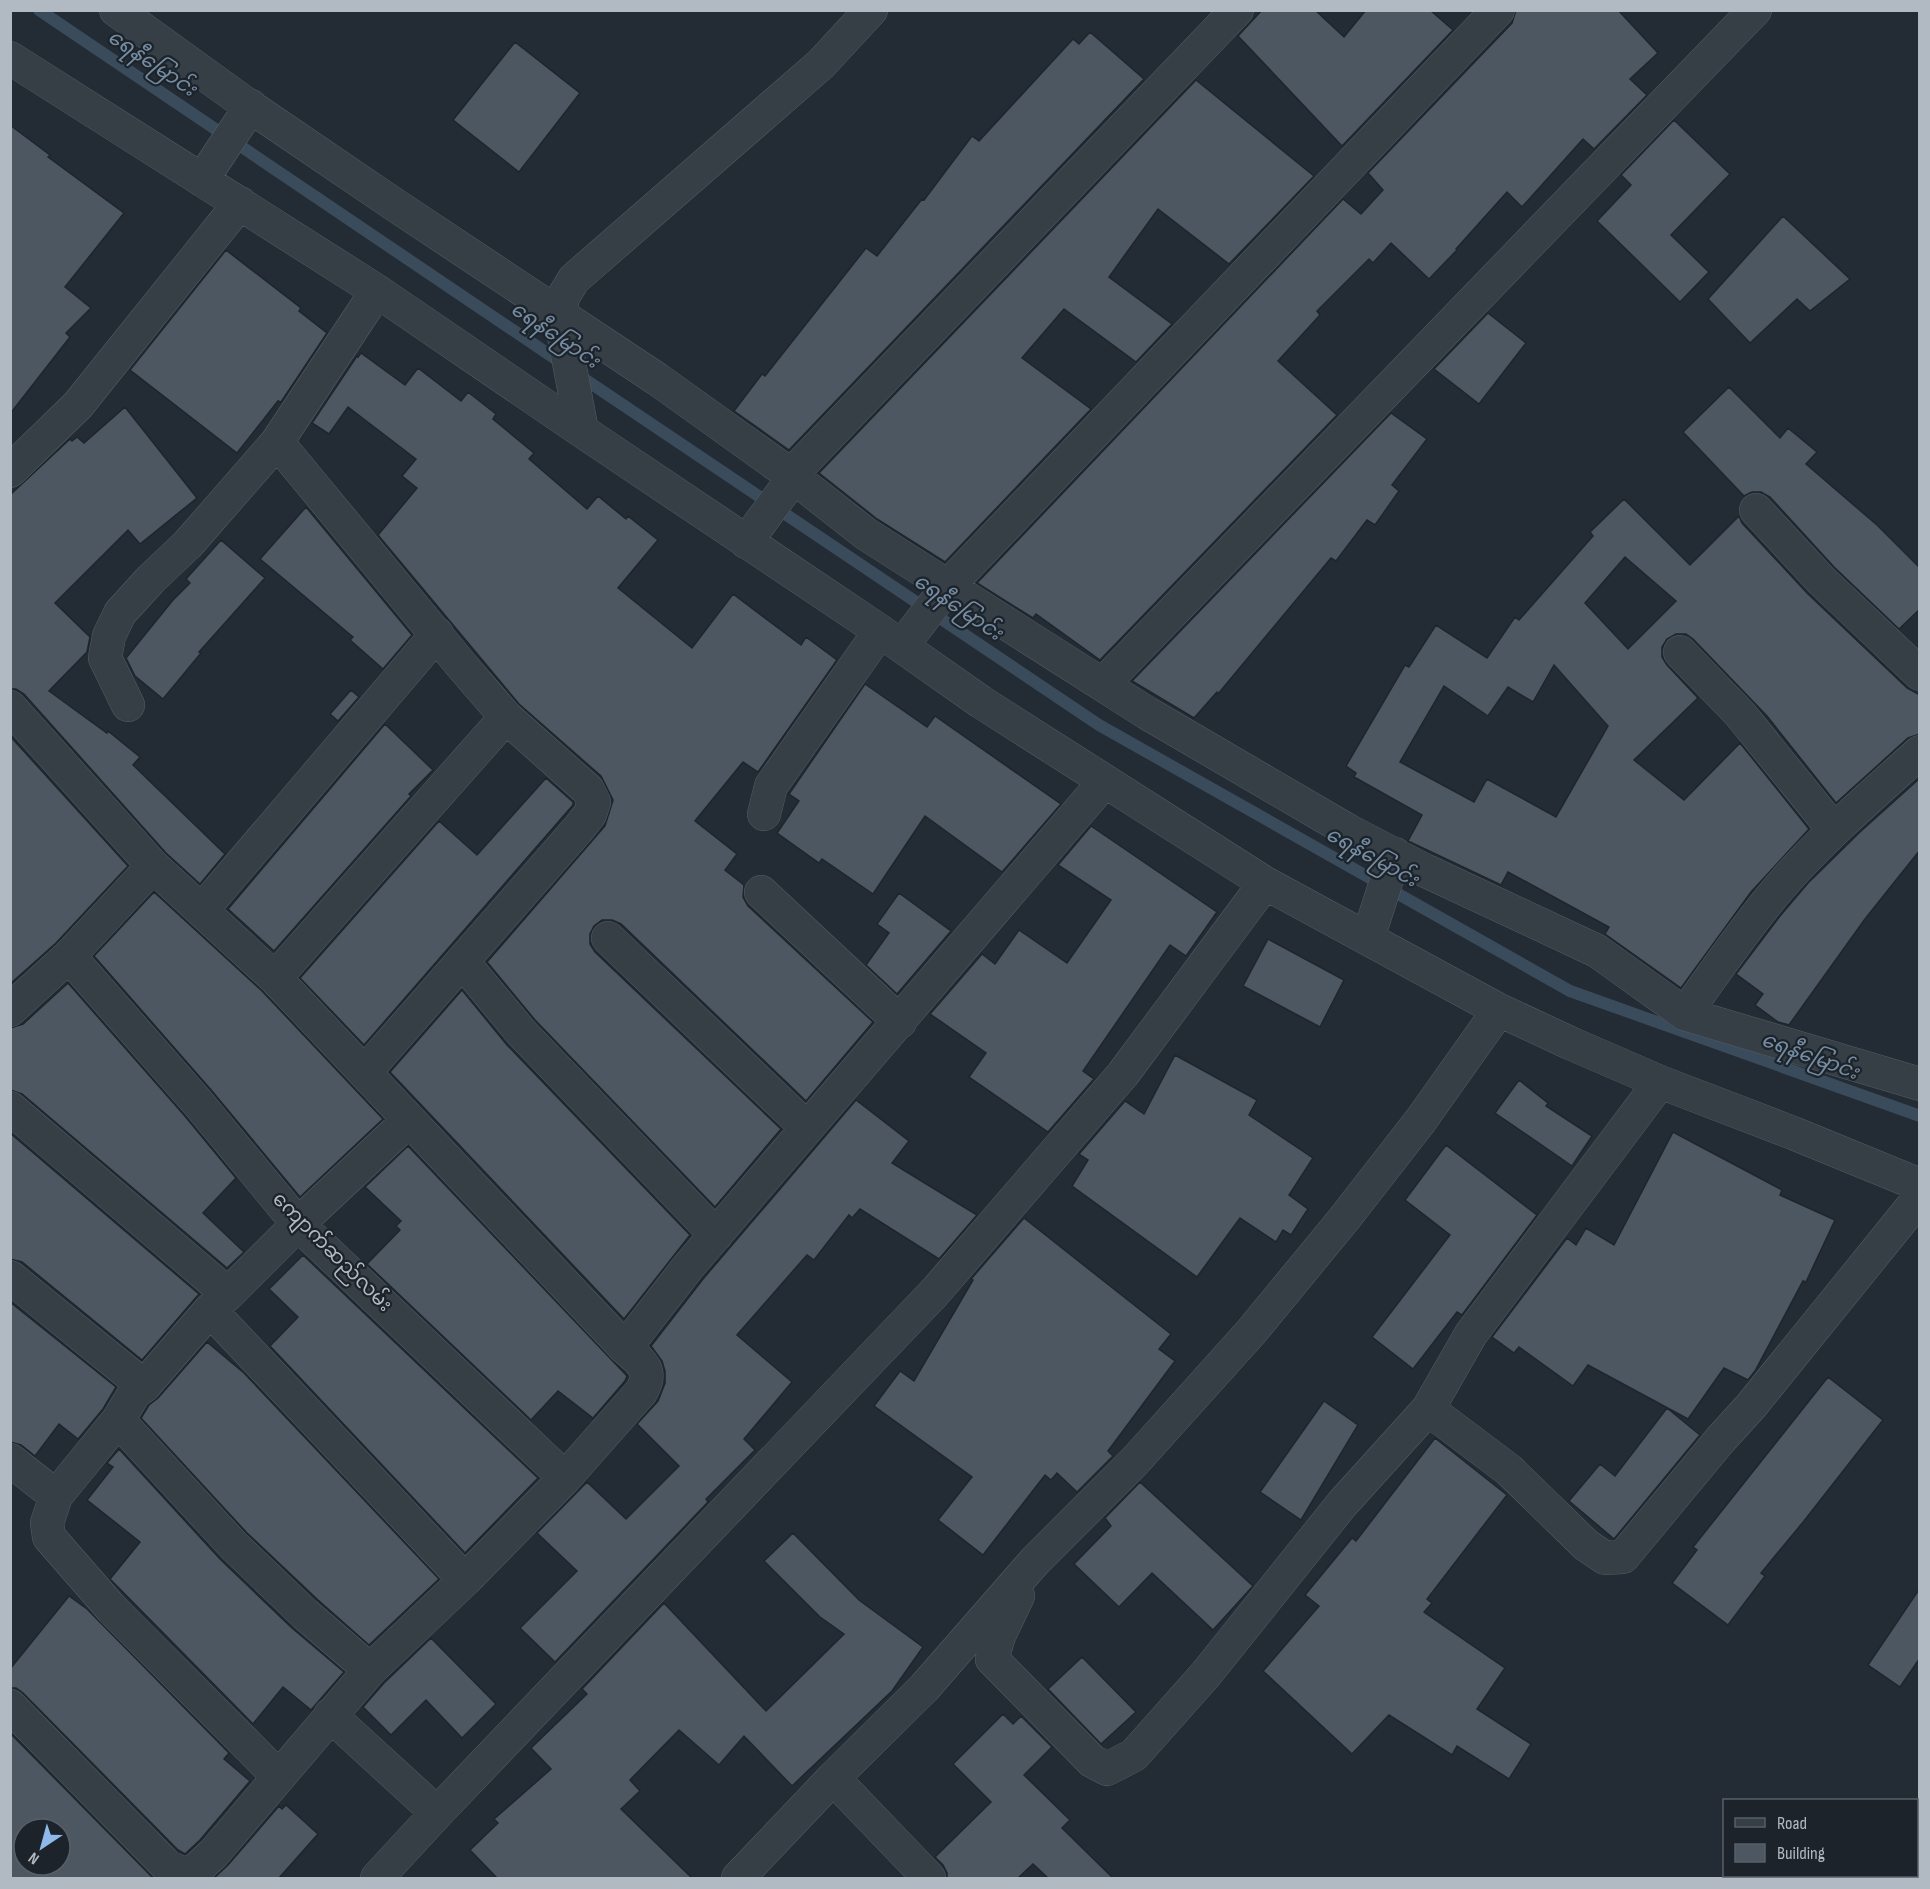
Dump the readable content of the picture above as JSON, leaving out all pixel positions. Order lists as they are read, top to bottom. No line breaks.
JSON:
{"streets":{"street":["ကျောက်ဆည်လမ်း"]},"water":["ရေနီမြောင်း"],"legend":["Road","Building"],"north":"bottom left"}
